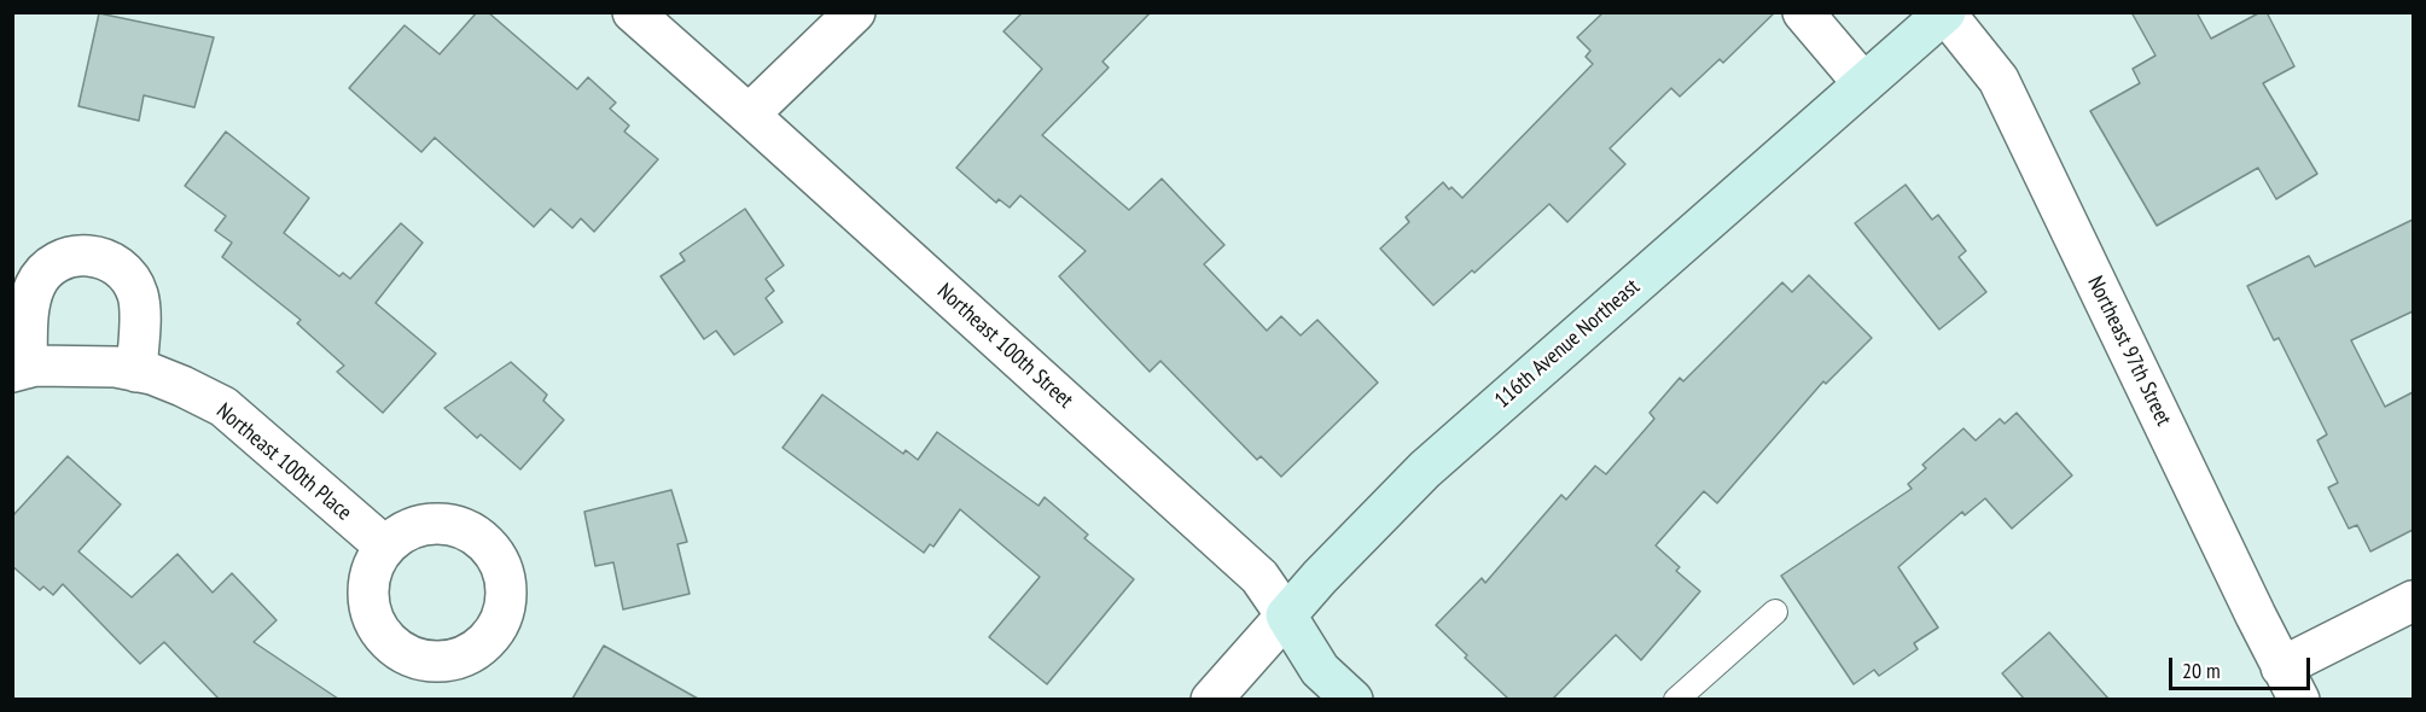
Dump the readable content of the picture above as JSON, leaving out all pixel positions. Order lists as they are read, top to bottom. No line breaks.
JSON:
{"streets":{"street":["116th Avenue Northeast","Northeast 100th Street","Northeast 97th Street","Northeast 100th Place"]},"crossings":[["116th Avenue Northeast","Northeast 100th Street"],["116th Avenue Northeast","Northeast 97th Street"]],"scale_bar":"20 m"}
